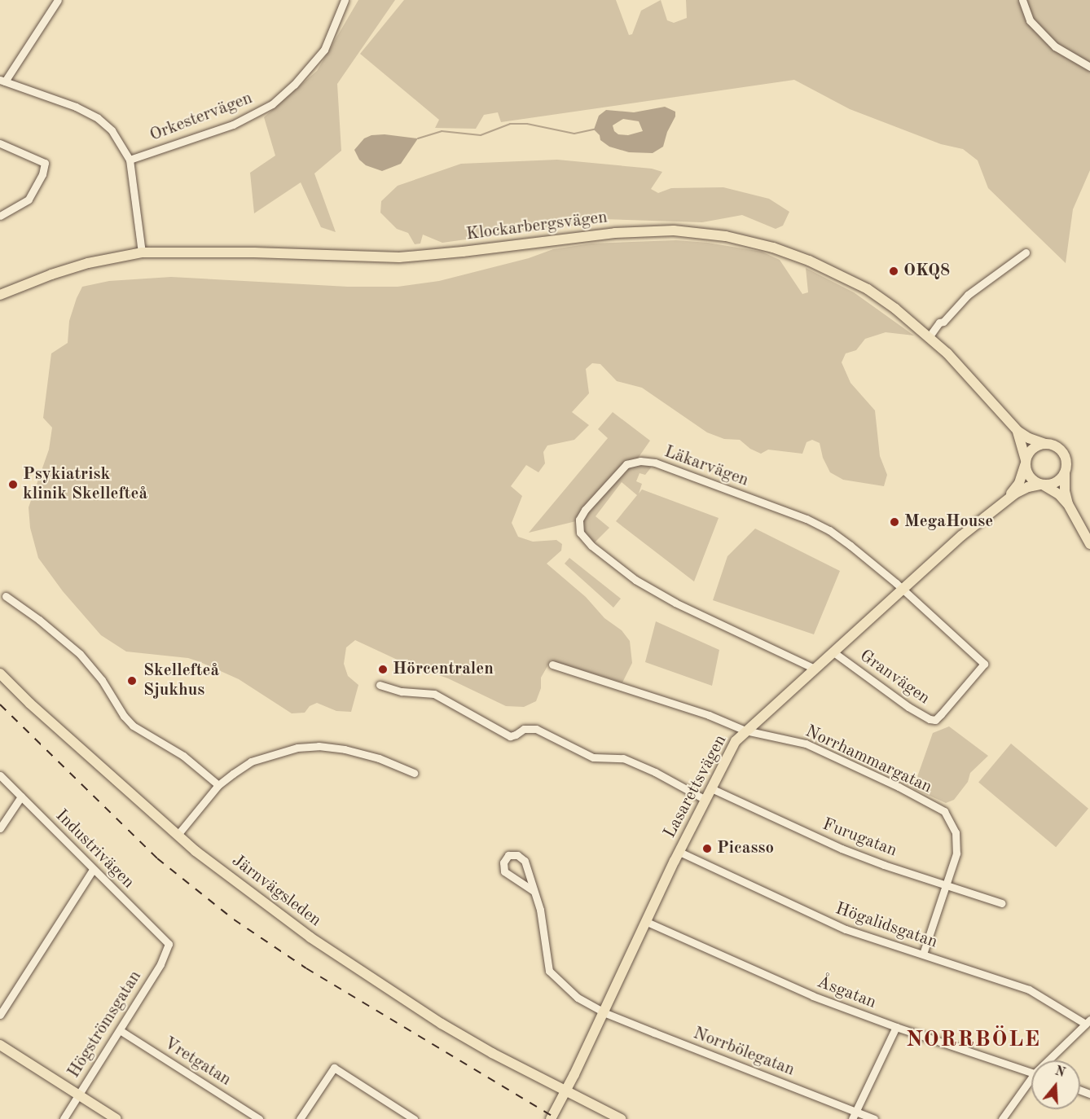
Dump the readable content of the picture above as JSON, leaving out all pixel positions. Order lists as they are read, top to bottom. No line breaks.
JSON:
{"streets":{"main road":["Klockarbergsvägen","Lasarettsvägen","Järnvägsleden"],"street":["Orkestervägen","Läkarvägen","Granvägen","Norrhammargatan","Furugatan","Industrivägen","Högalidsgatan","Åsgatan","Högströmsgatan","Norrbölegatan","Vretgatan"]},"crossings":[["Klockarbergsvägen","Lasarettsvägen"],["Läkarvägen","Granvägen"],["Läkarvägen","Lasarettsvägen"],["Granvägen","Lasarettsvägen"],["Norrhammargatan","Lasarettsvägen"],["Norrhammargatan","Furugatan"],["Norrhammargatan","Högalidsgatan"],["Lasarettsvägen","Furugatan"],["Lasarettsvägen","Järnvägsleden"],["Lasarettsvägen","Högalidsgatan"],["Lasarettsvägen","Åsgatan"],["Lasarettsvägen","Norrbölegatan"],["Industrivägen","Högströmsgatan"],["Högströmsgatan","Vretgatan"]],"districts":["NORRBÖLE"],"places":["OKQ8","Psykiatrisk klinik Skellefteå","MegaHouse","Hörcentralen","Skellefteå Sjukhus","Picasso"],"north":"top"}
